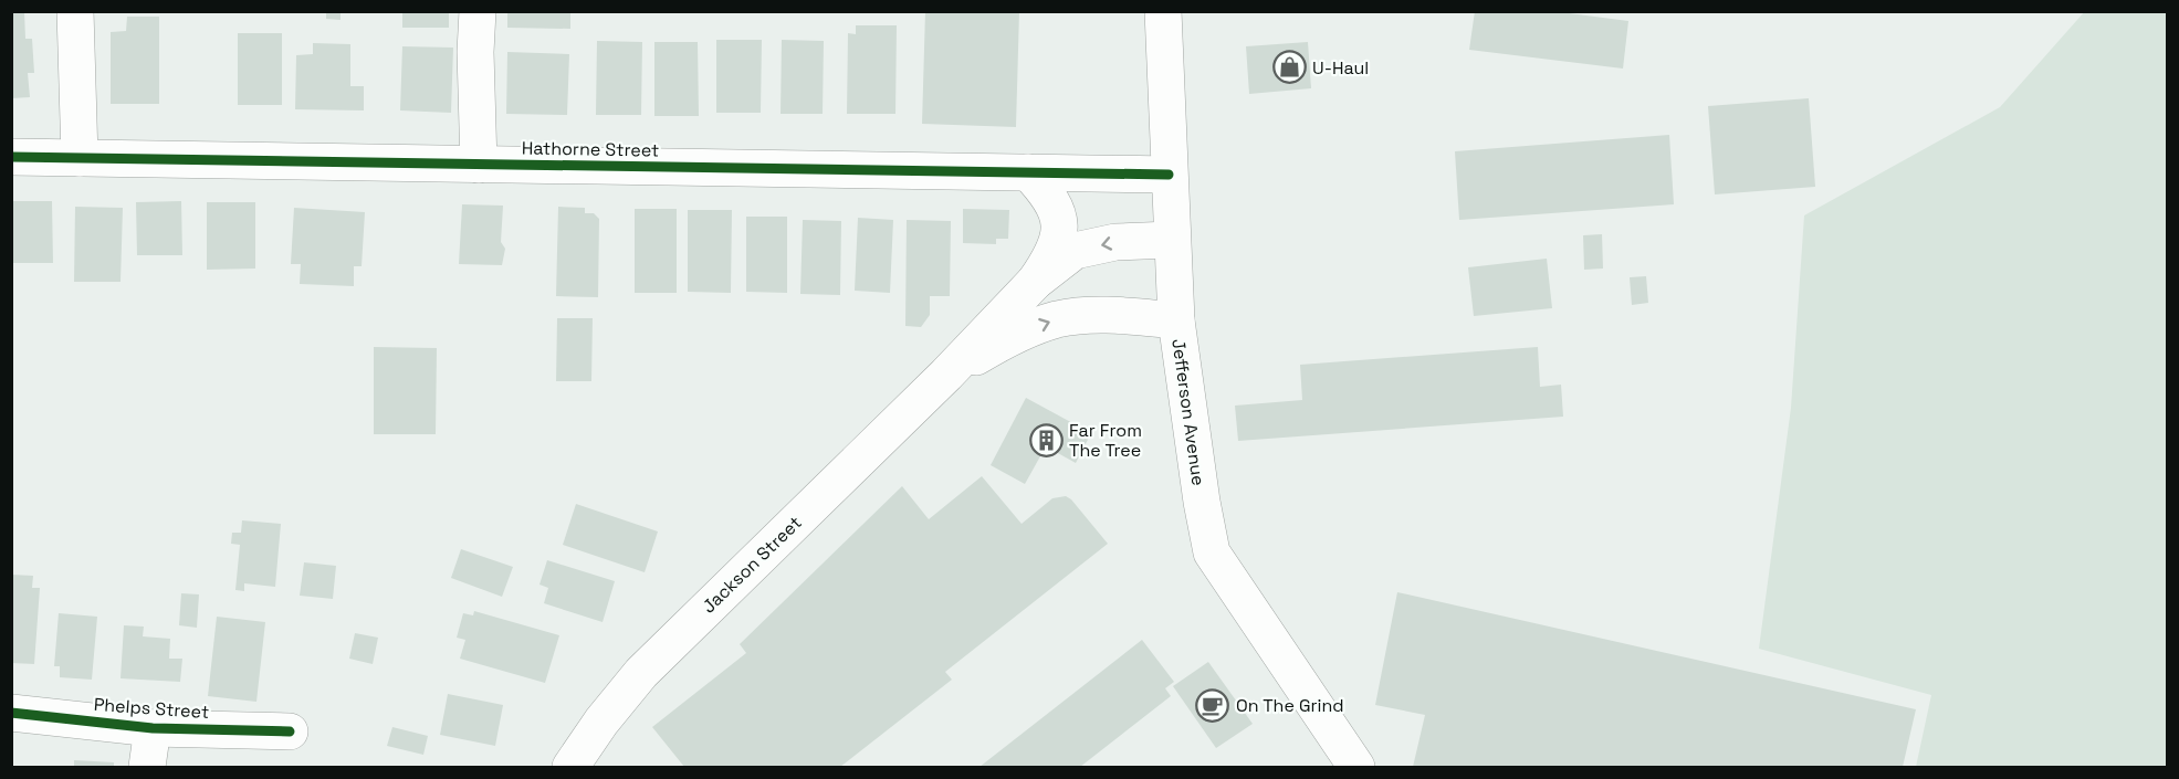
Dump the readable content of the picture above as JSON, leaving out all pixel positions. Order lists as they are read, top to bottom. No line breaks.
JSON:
{"streets":{"street":["Hathorne Street","Jefferson Avenue","Jackson Street","Phelps Street"]},"crossings":[["Hathorne Street","Jefferson Avenue"],["Jefferson Avenue","Jackson Street"]],"places":{"shop":["U-Haul"],"building":["Far From The Tree"],"cafe":["On The Grind"]}}
